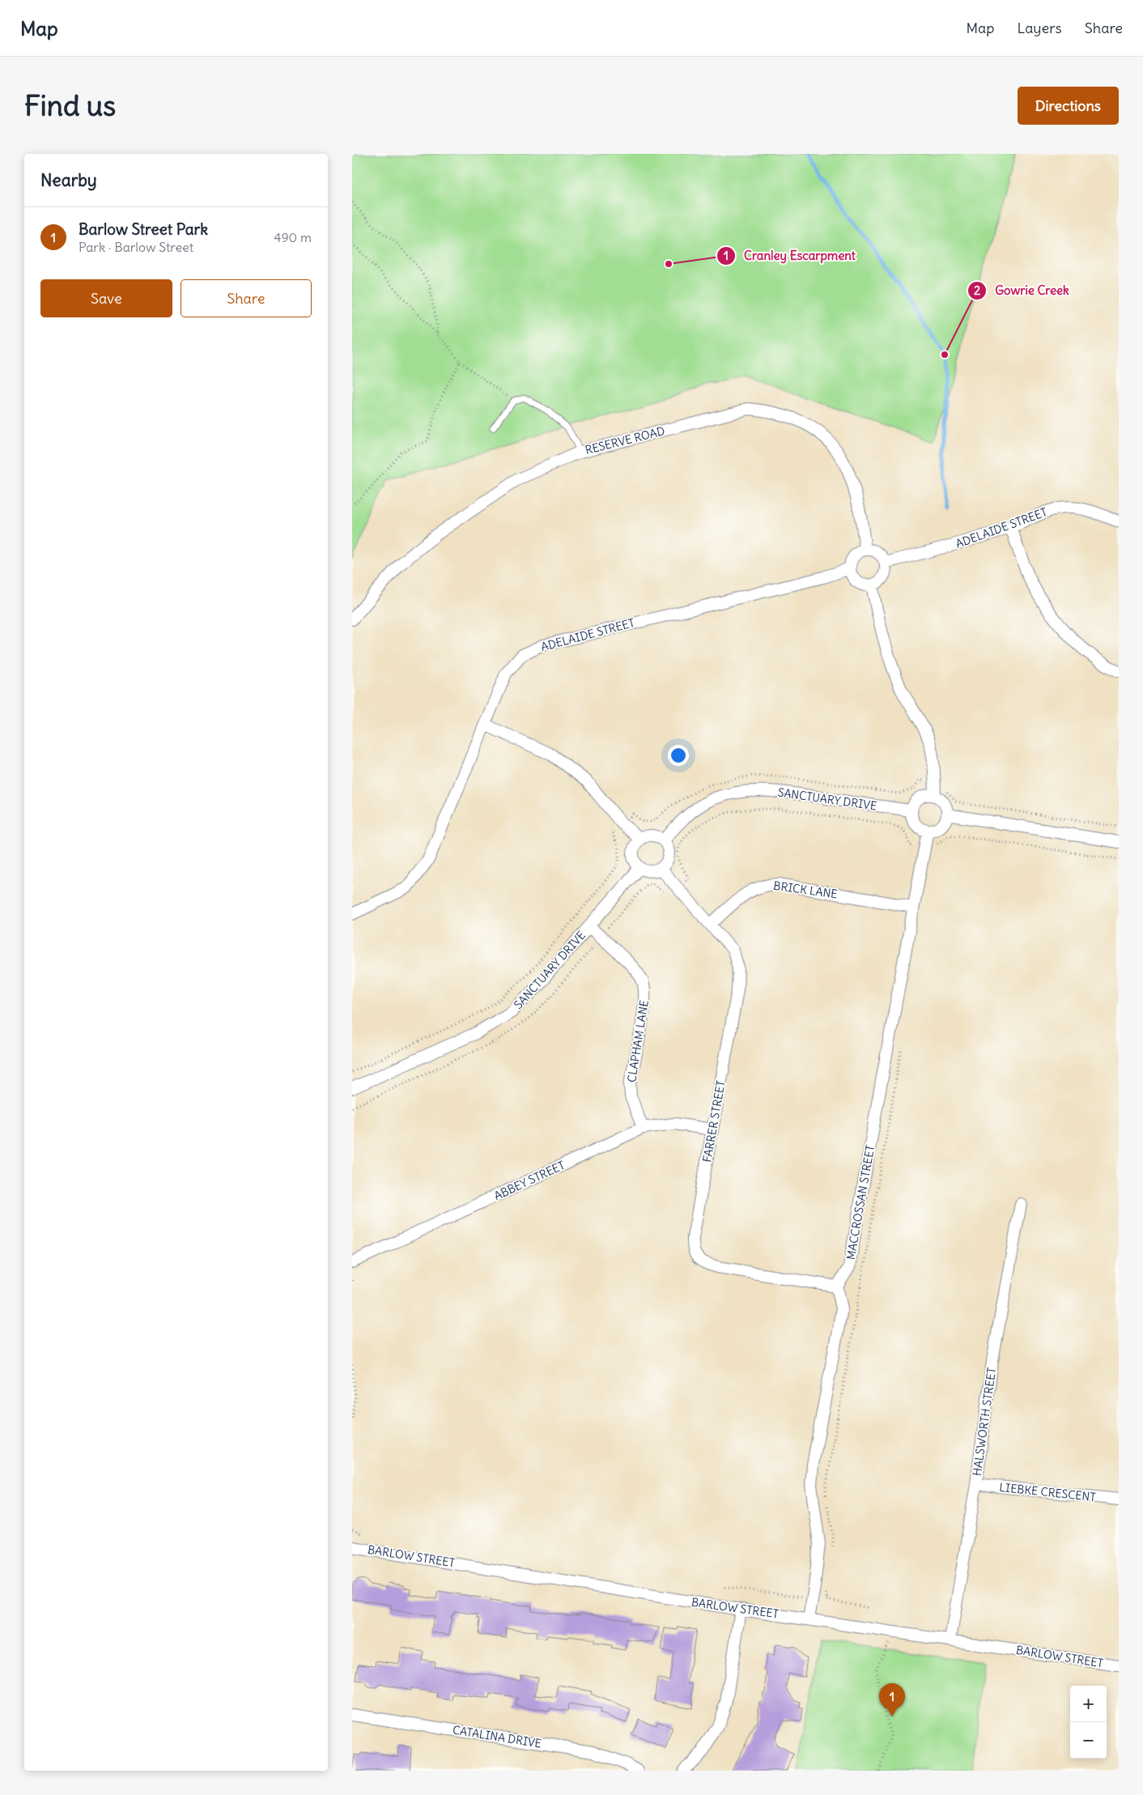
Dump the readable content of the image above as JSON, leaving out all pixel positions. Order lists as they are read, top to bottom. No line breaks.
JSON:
{"streets":{"street":["RESERVE ROAD","ADELAIDE STREET","SANCTUARY DRIVE","BRICK LANE","CLAPHAM LANE","FARRER STREET","ABBEY STREET","MACCROSSAN STREET","HALSWORTH STREET","LIEBKE CRESCENT","BARLOW STREET","CATALINA DRIVE"]},"crossings":[["RESERVE ROAD","ADELAIDE STREET"],["SANCTUARY DRIVE","CLAPHAM LANE"],["SANCTUARY DRIVE","FARRER STREET"],["SANCTUARY DRIVE","MACCROSSAN STREET"],["BRICK LANE","FARRER STREET"],["BRICK LANE","MACCROSSAN STREET"],["CLAPHAM LANE","ABBEY STREET"],["FARRER STREET","ABBEY STREET"],["FARRER STREET","MACCROSSAN STREET"],["HALSWORTH STREET","LIEBKE CRESCENT"],["HALSWORTH STREET","BARLOW STREET"]],"places":["Cranley Escarpment","Gowrie Creek"],"page":{"header":"Map","nav":["Map","Layers","Share"],"buttons":["Directions",["Save","Share"]],"title":"Find us","heading":"Nearby","list":[{"mark":"1","name":"Barlow Street Park","note":"Park · Barlow Street","value":"490 m"}],"pins":"1","map_buttons":["+","−"]}}
